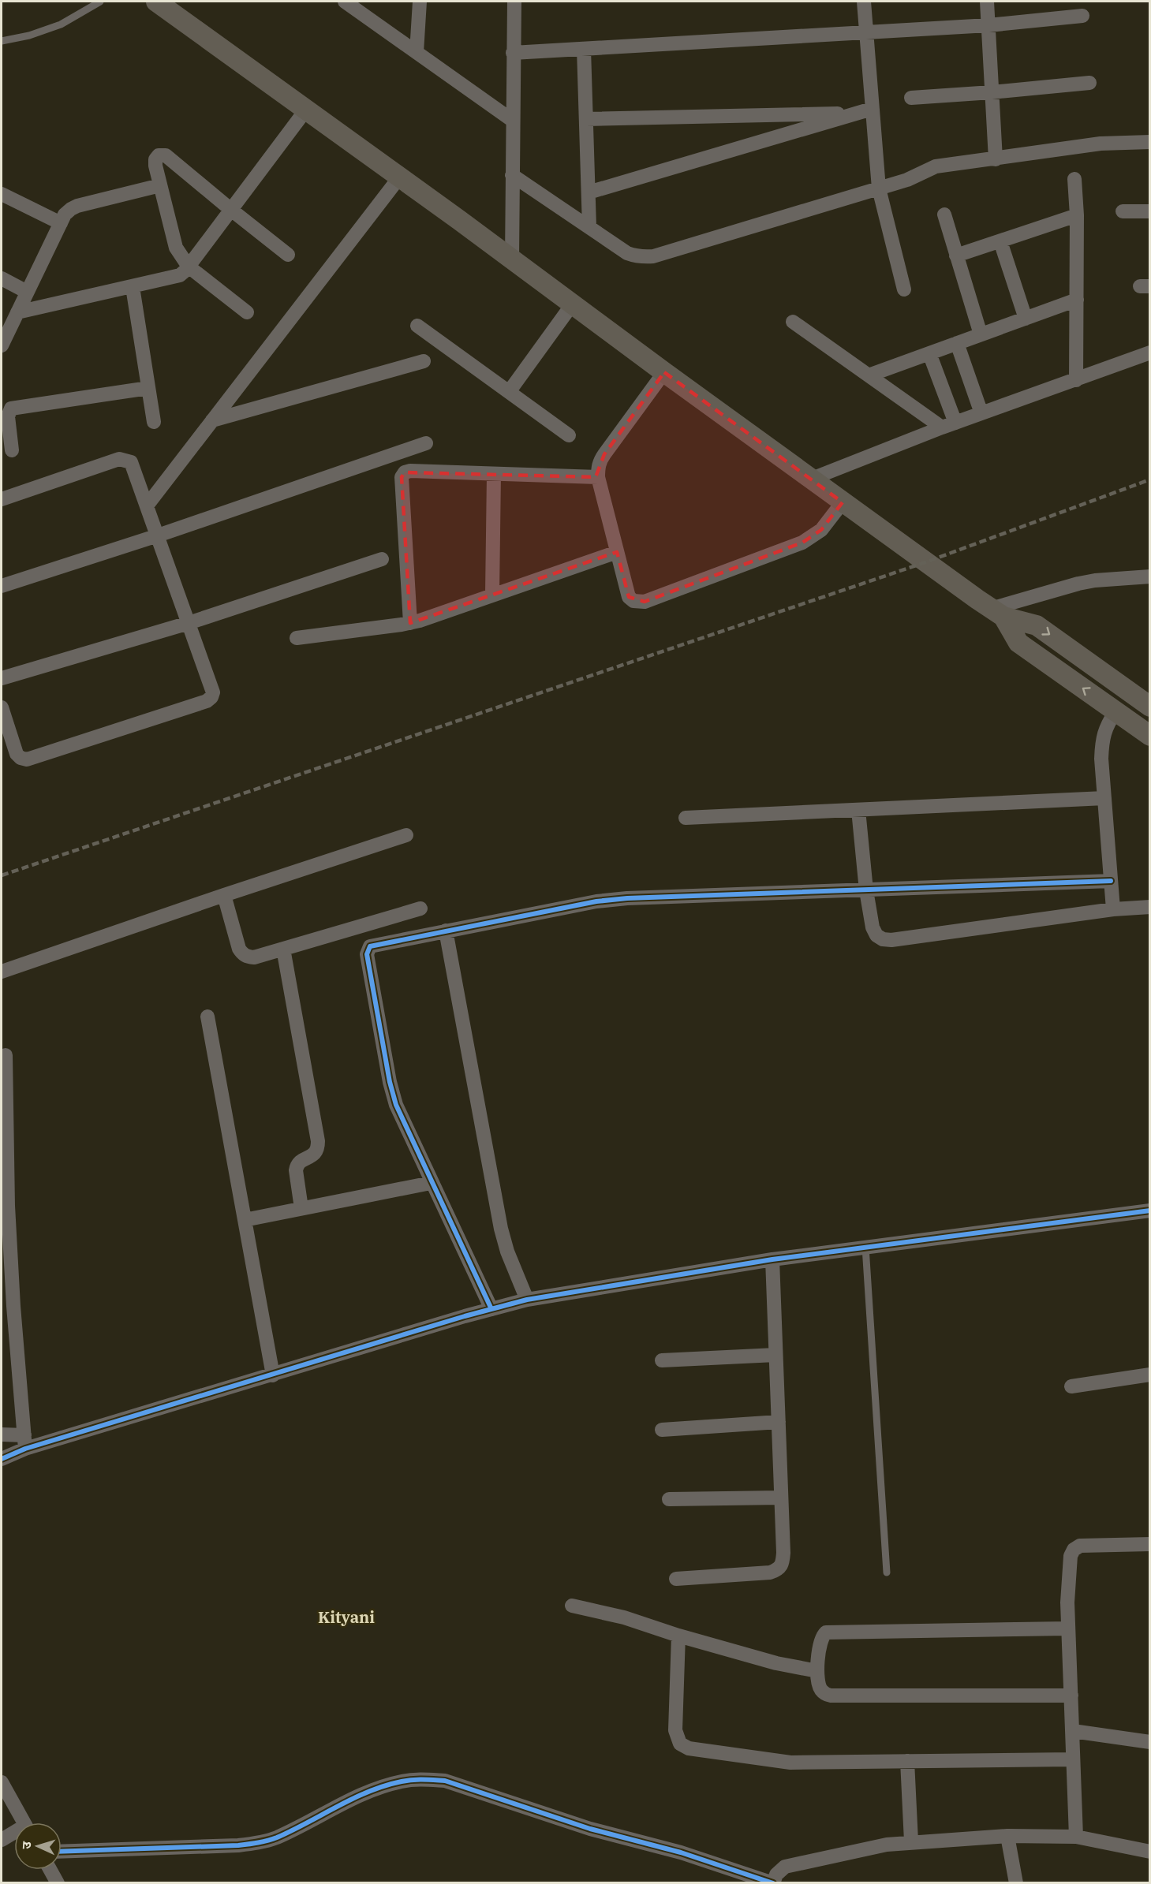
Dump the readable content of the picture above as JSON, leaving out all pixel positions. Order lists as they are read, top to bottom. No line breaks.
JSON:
{"districts":["Kityani"],"north":"left"}
